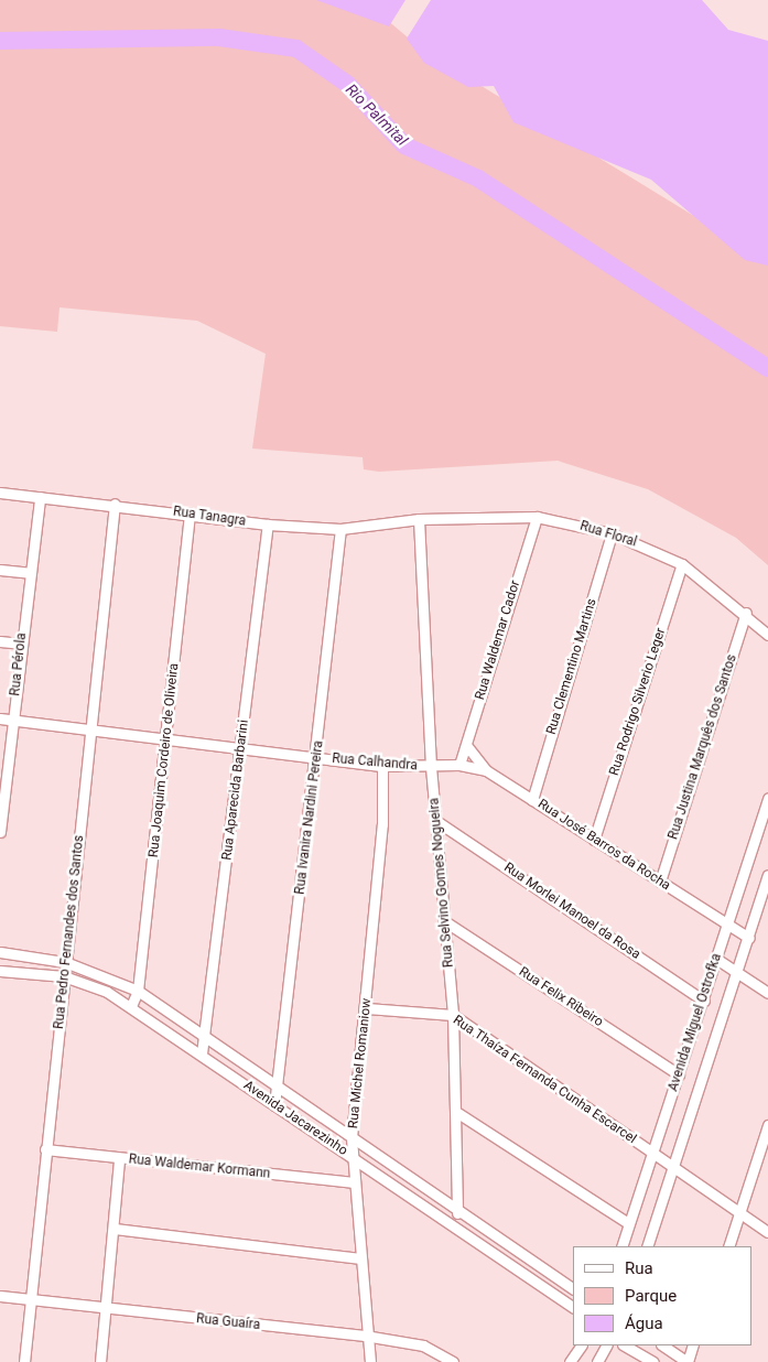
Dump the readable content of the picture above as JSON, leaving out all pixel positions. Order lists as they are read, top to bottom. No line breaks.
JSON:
{"streets":{"street":["Rua Tanagra","Rua Floral","Rua Waldemar Cador","Rua Pérola","Rua Clementino Martins","Rua Rodrigo Silverio Leger","Rua Justina Marquês dos Santos","Rua Joaquim Cordeiro de Oliveira","Rua Calhandra","Rua Aparecida Barbarini","Rua Ivanira Nardini Pereira","Rua José Barros da Rocha","Rua Selvino Gomes Nogueira","Rua Morlei Manoel da Rosa","Rua Pedro Fernandes dos Santos","Rua Felix Ribeiro","Avenida Miguel Ostrofka","Rua Michel Romaniow","Rua Thaíza Fernanda Cunha Escarcel","Avenida Jacarezinho","Rua Waldemar Kormann","Rua Guaíra"]},"crossings":[["Rua Tanagra","Rua Floral"],["Rua Tanagra","Rua Pérola"],["Rua Tanagra","Rua Joaquim Cordeiro de Oliveira"],["Rua Tanagra","Rua Aparecida Barbarini"],["Rua Tanagra","Rua Ivanira Nardini Pereira"],["Rua Tanagra","Rua Selvino Gomes Nogueira"],["Rua Tanagra","Rua Pedro Fernandes dos Santos"],["Rua Floral","Rua Waldemar Cador"],["Rua Floral","Rua Clementino Martins"],["Rua Floral","Rua Rodrigo Silverio Leger"],["Rua Floral","Rua Justina Marquês dos Santos"],["Rua Floral","Rua Selvino Gomes Nogueira"],["Rua Waldemar Cador","Rua Calhandra"],["Rua Waldemar Cador","Rua José Barros da Rocha"],["Rua Pérola","Rua Calhandra"],["Rua Clementino Martins","Rua José Barros da Rocha"],["Rua Rodrigo Silverio Leger","Rua José Barros da Rocha"],["Rua Justina Marquês dos Santos","Rua José Barros da Rocha"],["Rua Joaquim Cordeiro de Oliveira","Rua Calhandra"],["Rua Joaquim Cordeiro de Oliveira","Avenida Jacarezinho"],["Rua Calhandra","Rua Aparecida Barbarini"],["Rua Calhandra","Rua Ivanira Nardini Pereira"],["Rua Calhandra","Rua José Barros da Rocha"],["Rua Calhandra","Rua Selvino Gomes Nogueira"],["Rua Calhandra","Rua Pedro Fernandes dos Santos"],["Rua Calhandra","Rua Michel Romaniow"],["Rua Aparecida Barbarini","Avenida Jacarezinho"],["Rua Ivanira Nardini Pereira","Avenida Jacarezinho"],["Rua José Barros da Rocha","Avenida Miguel Ostrofka"],["Rua Selvino Gomes Nogueira","Rua Morlei Manoel da Rosa"],["Rua Selvino Gomes Nogueira","Rua Felix Ribeiro"],["Rua Selvino Gomes Nogueira","Rua Thaíza Fernanda Cunha Escarcel"],["Rua Selvino Gomes Nogueira","Avenida Jacarezinho"],["Rua Morlei Manoel da Rosa","Avenida Miguel Ostrofka"],["Rua Pedro Fernandes dos Santos","Avenida Jacarezinho"],["Rua Pedro Fernandes dos Santos","Rua Waldemar Kormann"],["Rua Pedro Fernandes dos Santos","Rua Guaíra"],["Rua Felix Ribeiro","Avenida Miguel Ostrofka"],["Avenida Miguel Ostrofka","Rua Thaíza Fernanda Cunha Escarcel"],["Rua Michel Romaniow","Rua Thaíza Fernanda Cunha Escarcel"],["Rua Michel Romaniow","Avenida Jacarezinho"],["Rua Michel Romaniow","Rua Waldemar Kormann"],["Rua Michel Romaniow","Rua Guaíra"]],"water":["Rio Palmital"],"legend":["Rua","Parque","Água"]}
